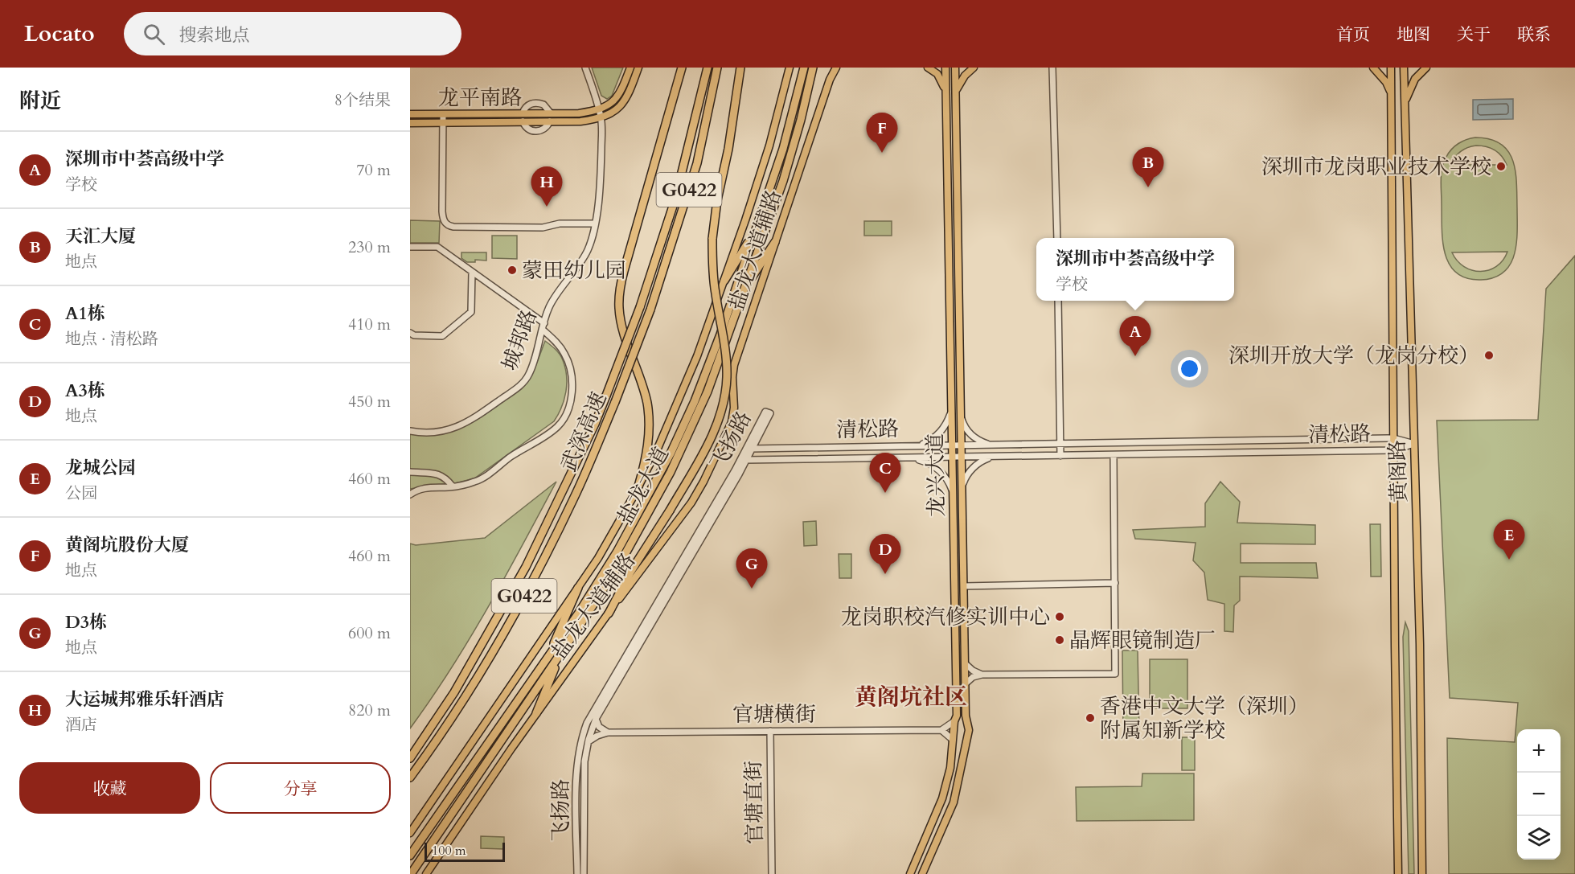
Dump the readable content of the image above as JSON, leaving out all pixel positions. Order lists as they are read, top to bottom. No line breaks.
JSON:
{"streets":{"highway":["G0422","武深高速","盐龙大道"],"main road":["龙平南路","盐龙大道辅路","黄阁路","龙兴大道"],"street":["城邦路","清松路","飞扬路","官塘横街","官塘直街"]},"crossings":[["龙平南路","城邦路"],["清松路","飞扬路"],["清松路","黄阁路"],["清松路","龙兴大道"],["飞扬路","官塘横街"],["官塘横街","官塘直街"]],"districts":["黄阁坑社区"],"places":["深圳市龙岗职业技术学校","蒙田幼儿园","深圳开放大学（龙岗分校）","龙岗职校汽修实训中心","晶辉眼镜制造厂","香港中文大学（深圳） 附属知新学校"],"scale_bar":"100 m","page":{"header":"Locato","search":"搜索地点","nav":["首页","地图","关于","联系"],"heading":["附近","8个结果"],"pins":["F","B","H","A","C","E","D","G"],"list":[{"mark":"A","name":"深圳市中荟高级中学","note":"学校","value":"70 m"},{"mark":"B","name":"天汇大厦","note":"地点","value":"230 m"},{"mark":"C","name":"A1栋","note":"地点 · 清松路","value":"410 m"},{"mark":"D","name":"A3栋","note":"地点","value":"450 m"},{"mark":"E","name":"龙城公园","note":"公园","value":"460 m"},{"mark":"F","name":"黄阁坑股份大厦","note":"地点","value":"460 m"},{"mark":"G","name":"D3栋","note":"地点","value":"600 m"},{"mark":"H","name":"大运城邦雅乐轩酒店","note":"酒店","value":"820 m"}],"popup":["深圳市中荟高级中学","学校"],"map_buttons":["+","−"],"buttons":["收藏","分享"],"scale":"100 m"}}
